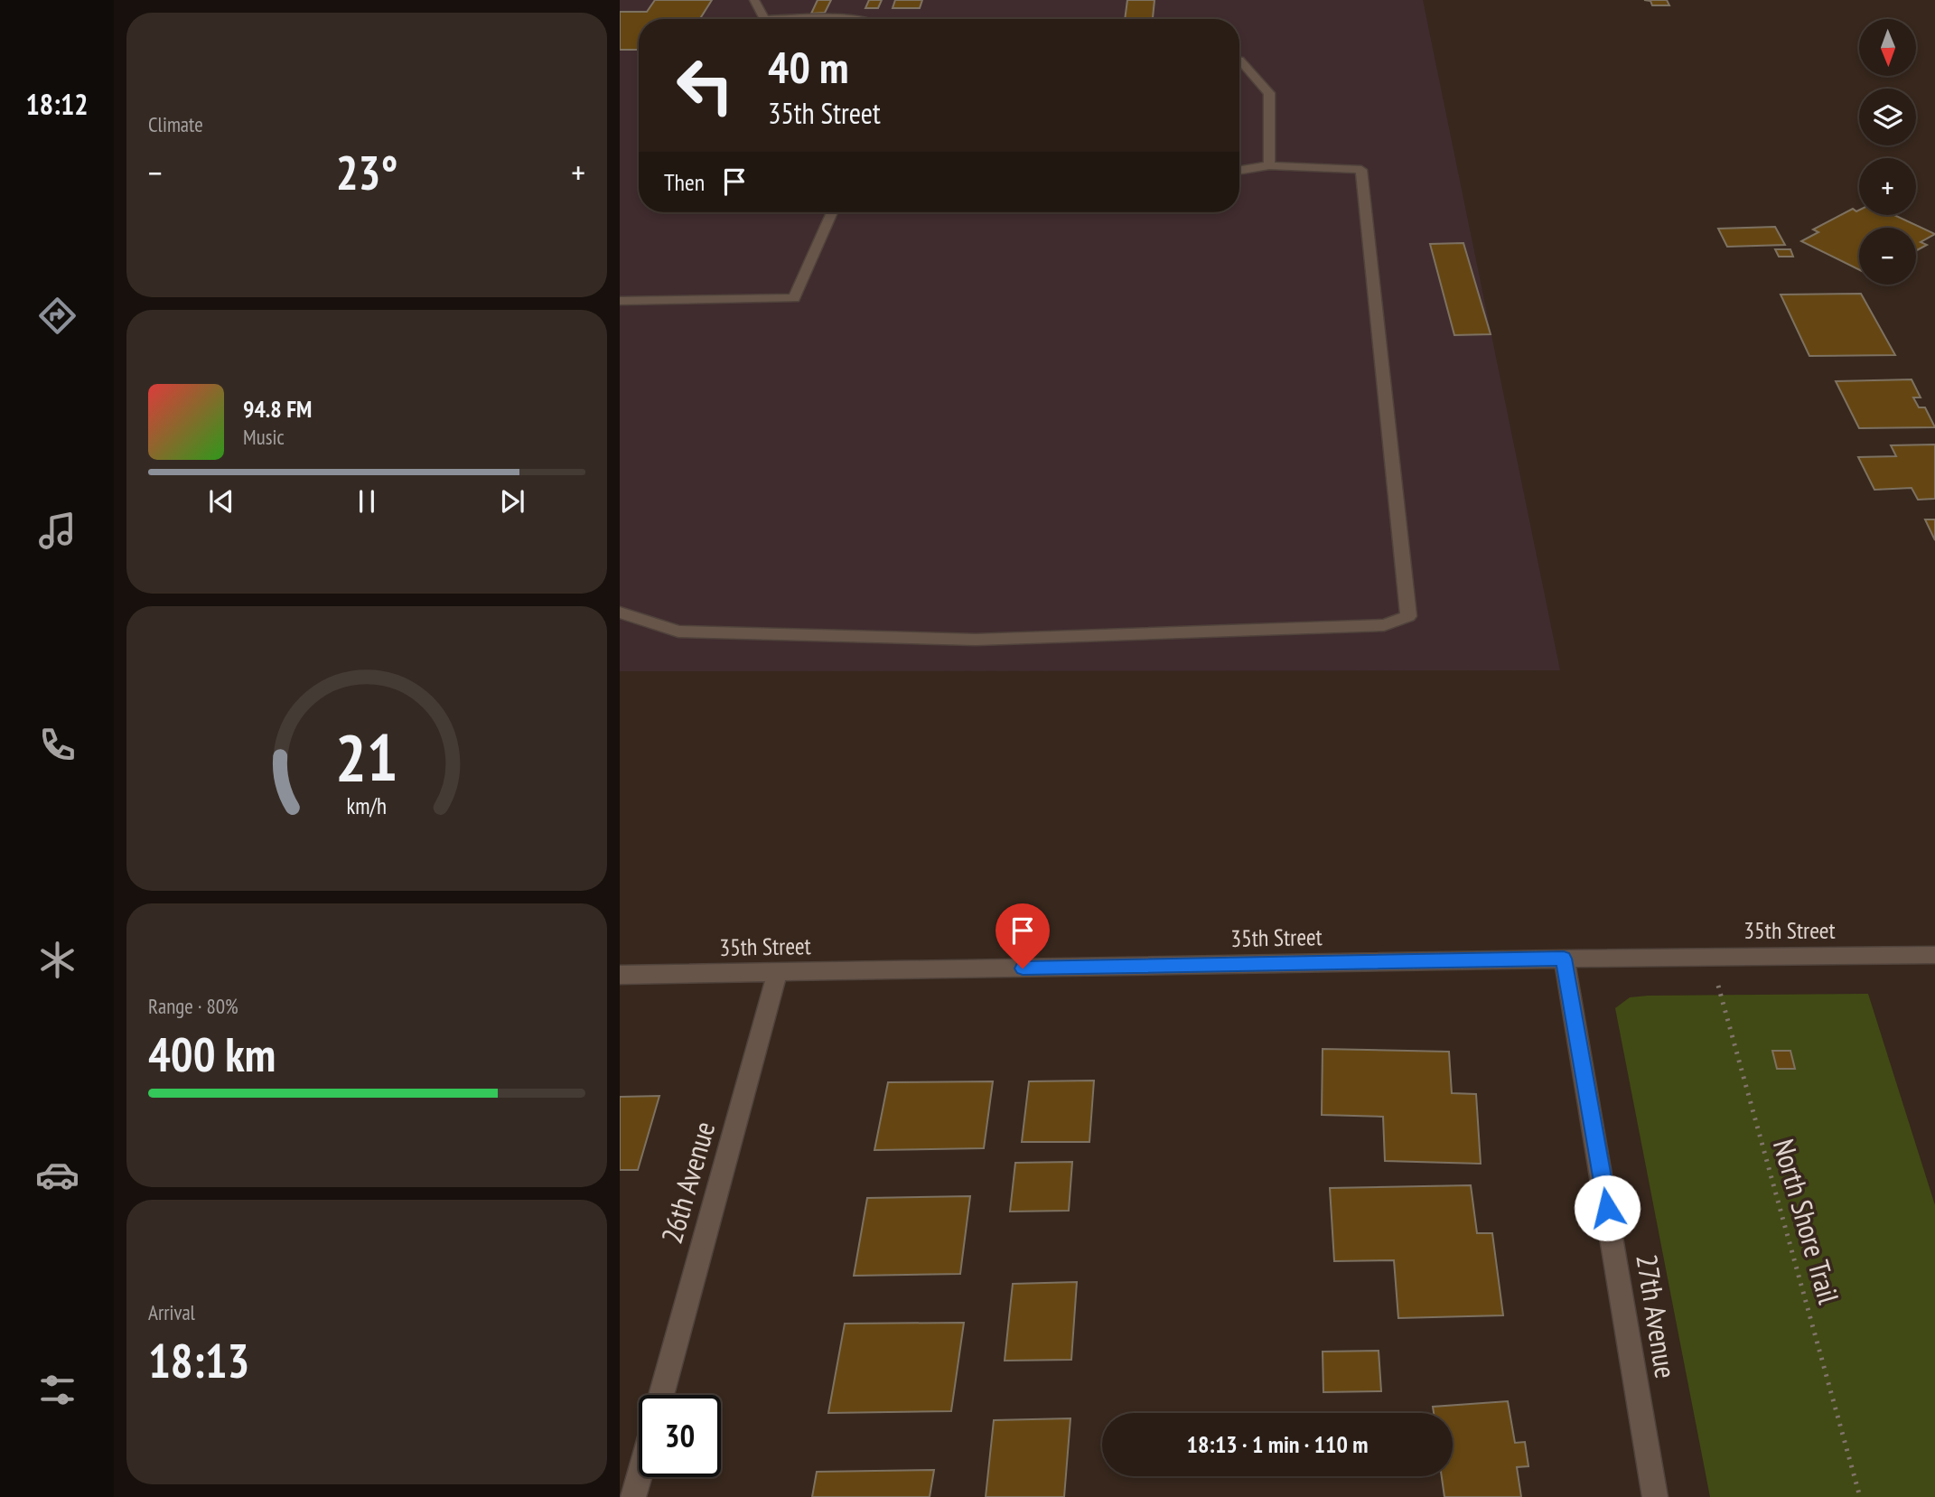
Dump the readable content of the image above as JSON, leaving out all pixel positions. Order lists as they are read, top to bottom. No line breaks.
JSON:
{"streets":{"street":["35th Street","26th Avenue","27th Avenue"],"path":["North Shore Trail"]},"crossings":[["35th Street","26th Avenue"],["35th Street","North Shore Trail"],["35th Street","27th Avenue"]],"north":"bottom","page":{"tabs":"18:12","tile":["Climate",["Range · 80%","400 km"],["Arrival","18:13"]],"map_buttons":["+","−"],"turn":["40 m","35th Street"],"heat":["−","23°","+"],"then":"Then","song":["94.8 FM","Music"],"limit":"30","trip":"18:13 · 1 min · 110 m","gauge":["21","km/h"]}}
